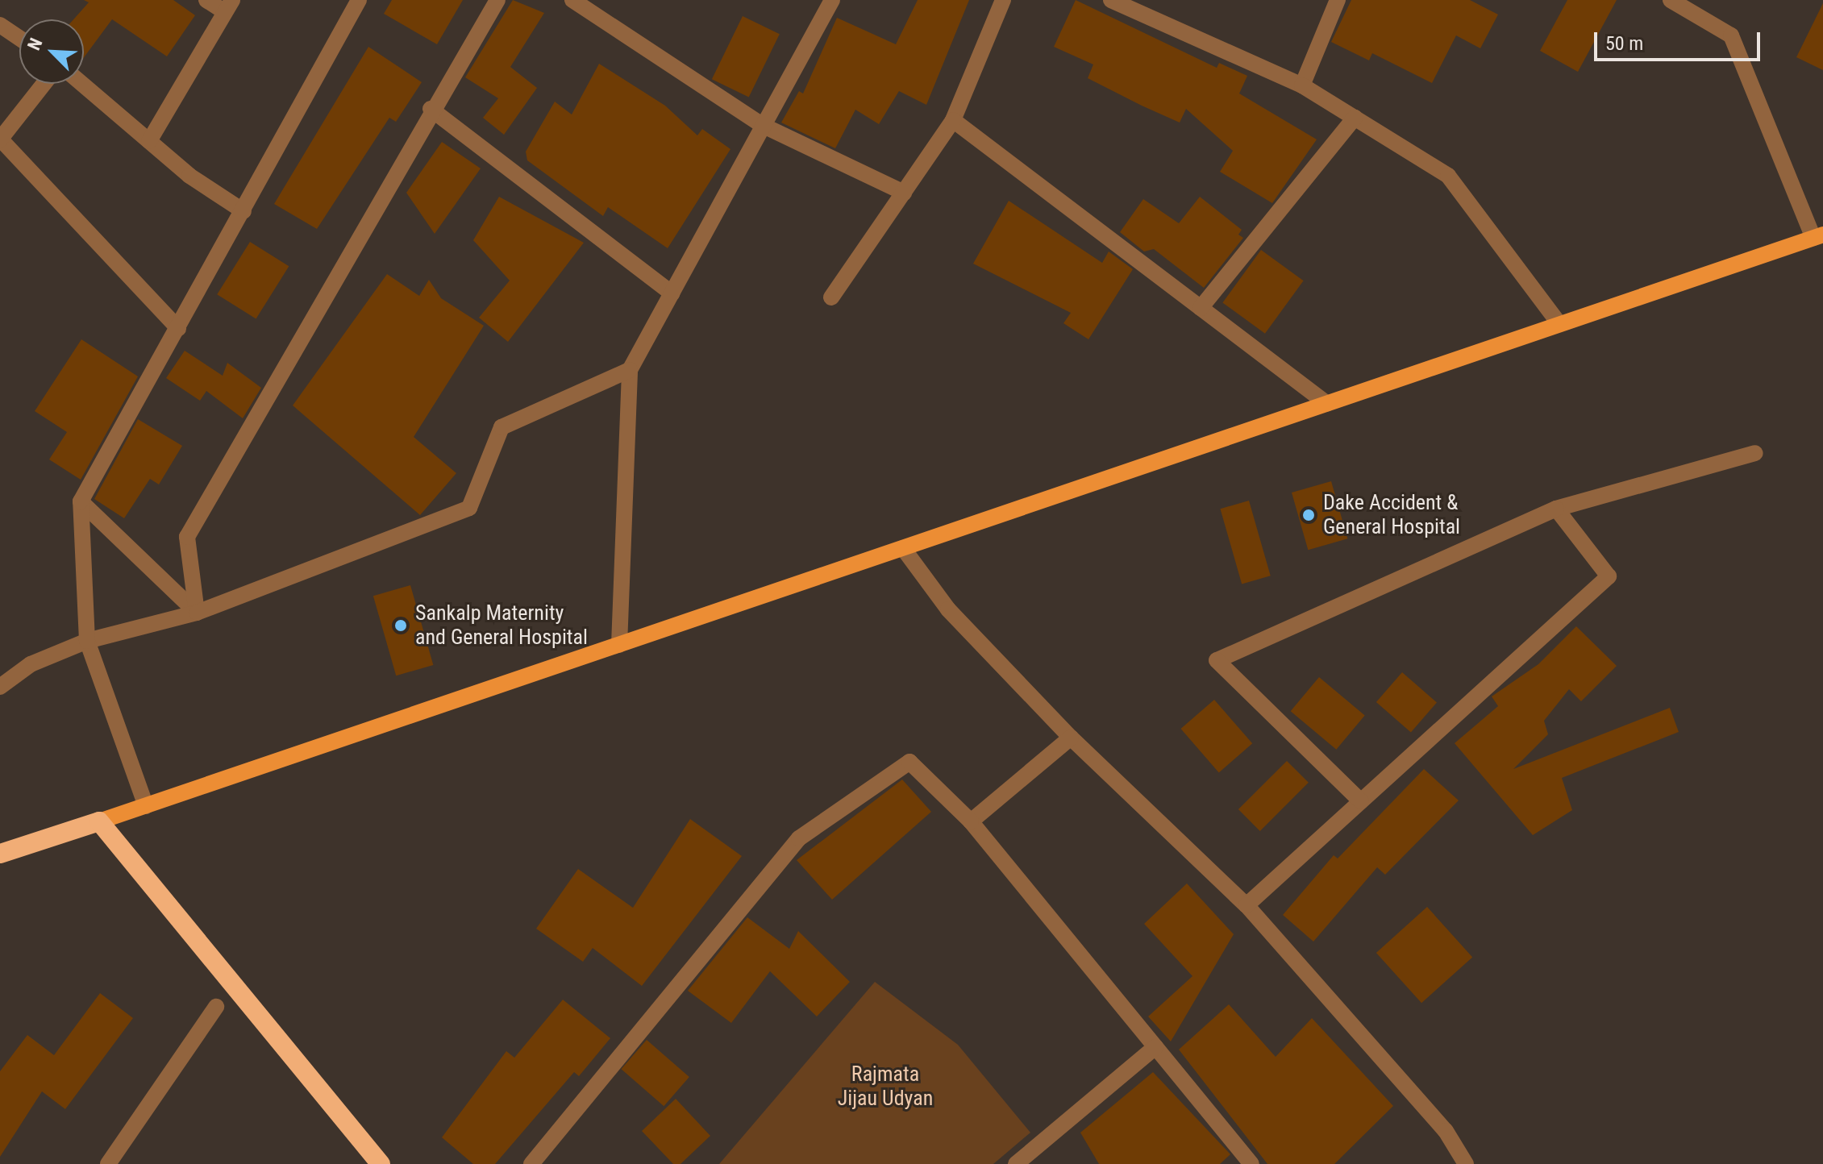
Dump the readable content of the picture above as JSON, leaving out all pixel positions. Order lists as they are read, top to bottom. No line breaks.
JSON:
{"parks":["Rajmata Jijau Udyan"],"places":["Dake Accident & General Hospital","Sankalp Maternity and General Hospital"],"scale_bar":"50 m","north":"top left"}
